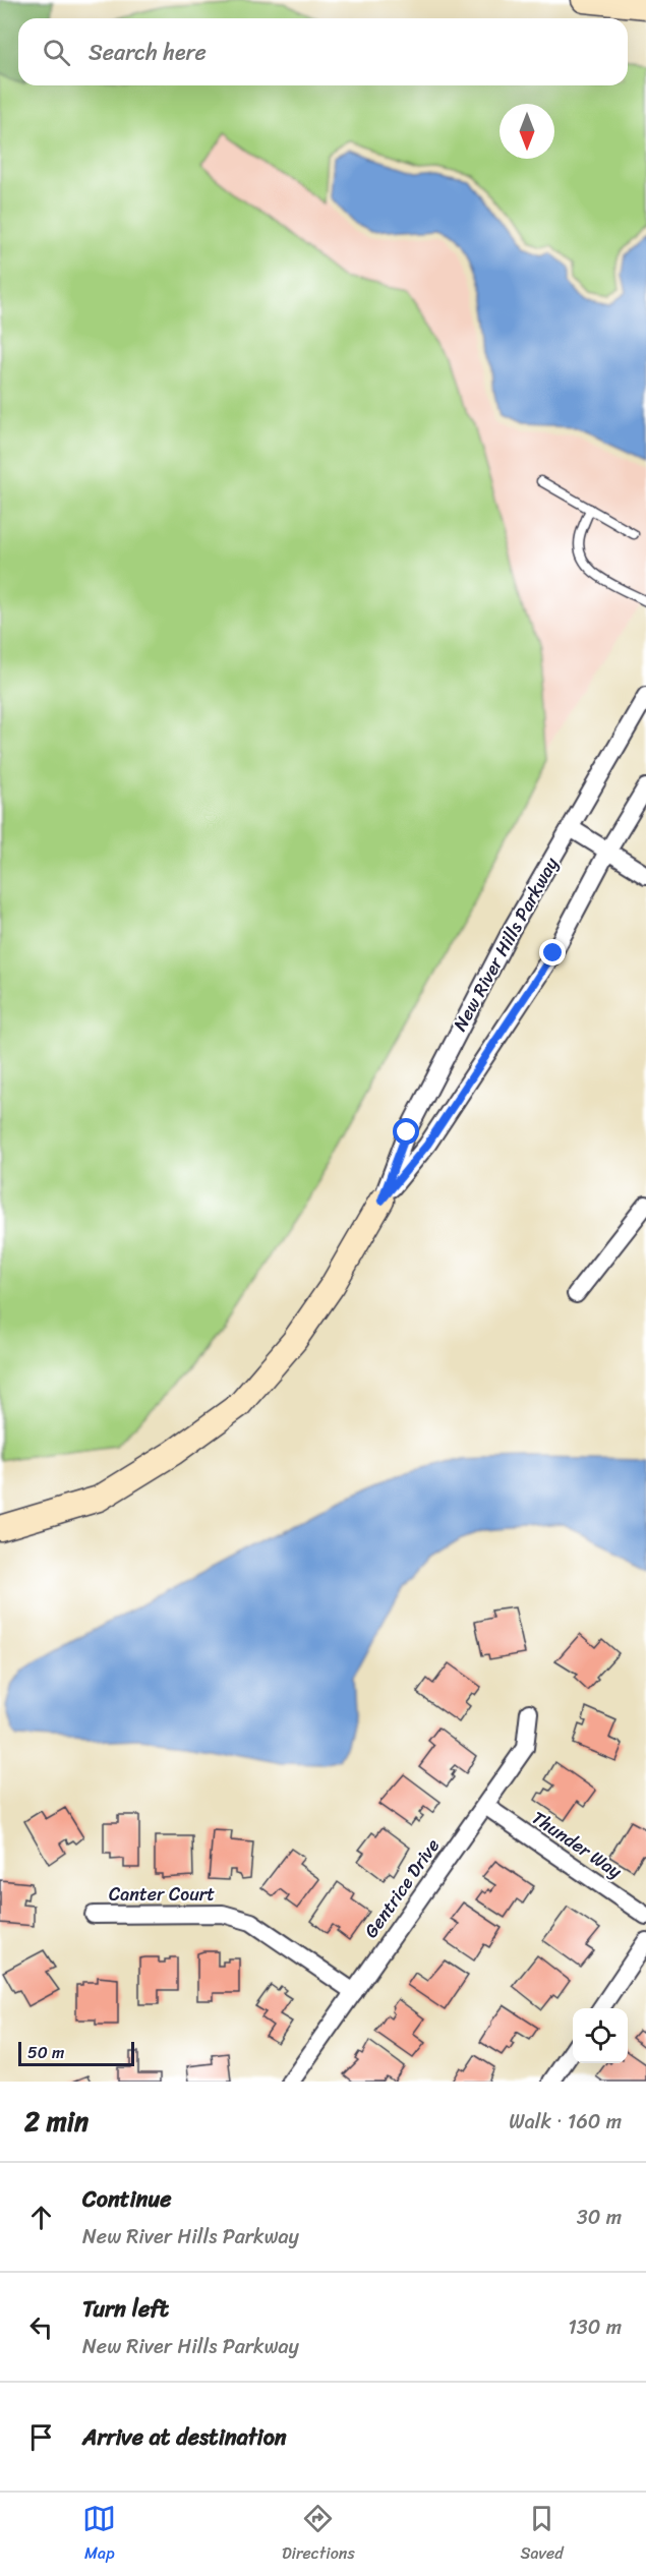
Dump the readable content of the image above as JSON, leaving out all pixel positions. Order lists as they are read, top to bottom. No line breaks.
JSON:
{"streets":{"street":["New River Hills Parkway","Thunder Way","Gentrice Drive","Canter Court"]},"crossings":[["Thunder Way","Gentrice Drive"],["Gentrice Drive","Canter Court"]],"scale_bar":"50 m","north":"bottom","page":{"search":"Search here","scale":"50 m","heading":["2 min","Walk · 160 m"],"list":[["Continue","New River Hills Parkway","30 m"],["Turn left","New River Hills Parkway","130 m"],"Arrive at destination"],"nav":["Map","Directions","Saved"]}}
